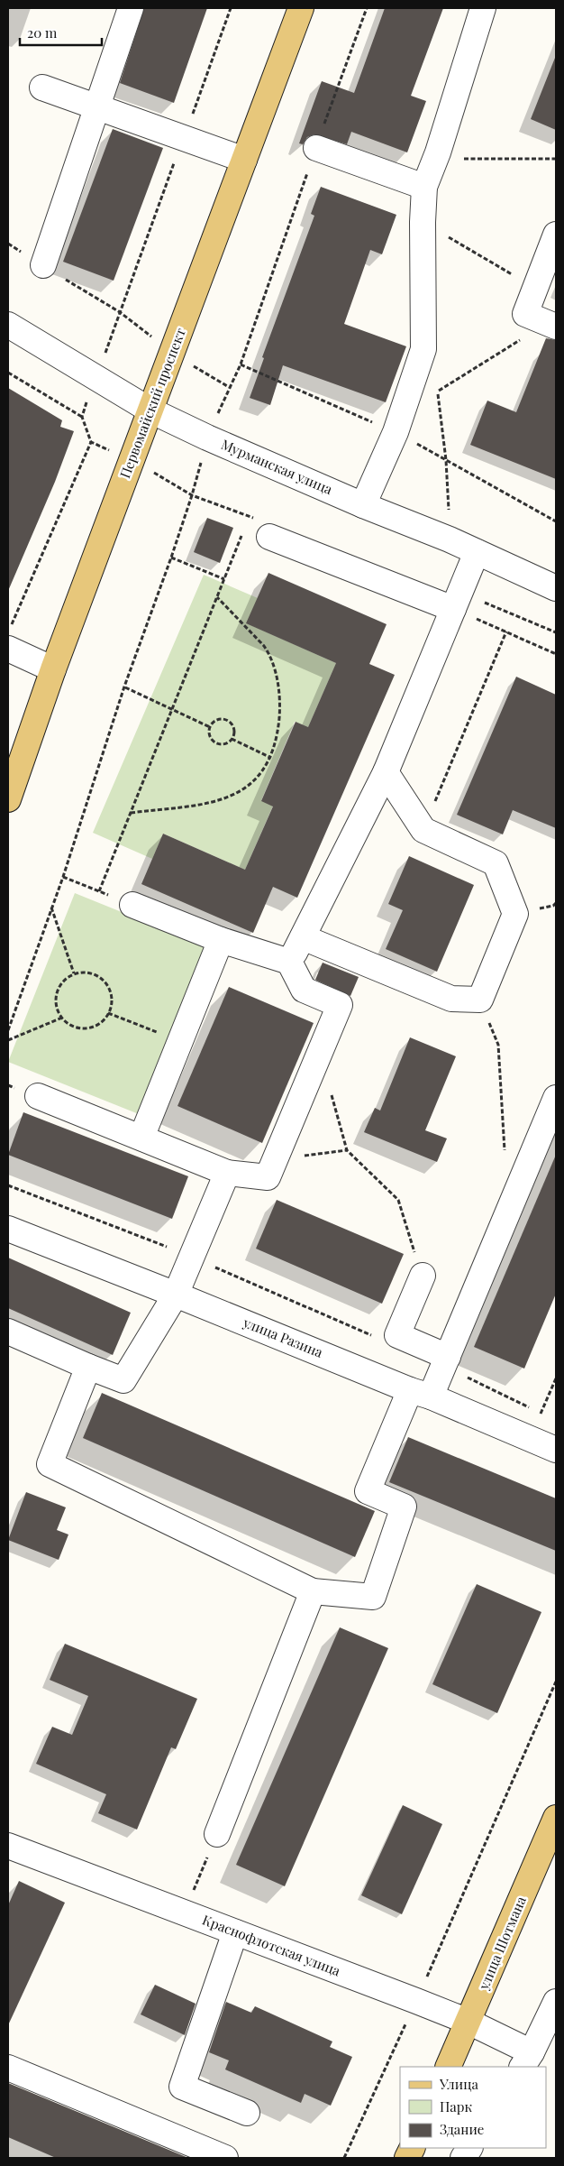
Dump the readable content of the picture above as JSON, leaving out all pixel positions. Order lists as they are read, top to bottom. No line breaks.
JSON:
{"streets":{"main road":["Первомайский проспект","улица Шотмана"],"street":["Мурманская улица","улица Разина","Краснофлотская улица"]},"crossings":[["Первомайский проспект","Мурманская улица"],["улица Шотмана","Краснофлотская улица"]],"legend":["Улица","Парк","Здание"],"scale_bar":"20 m"}
